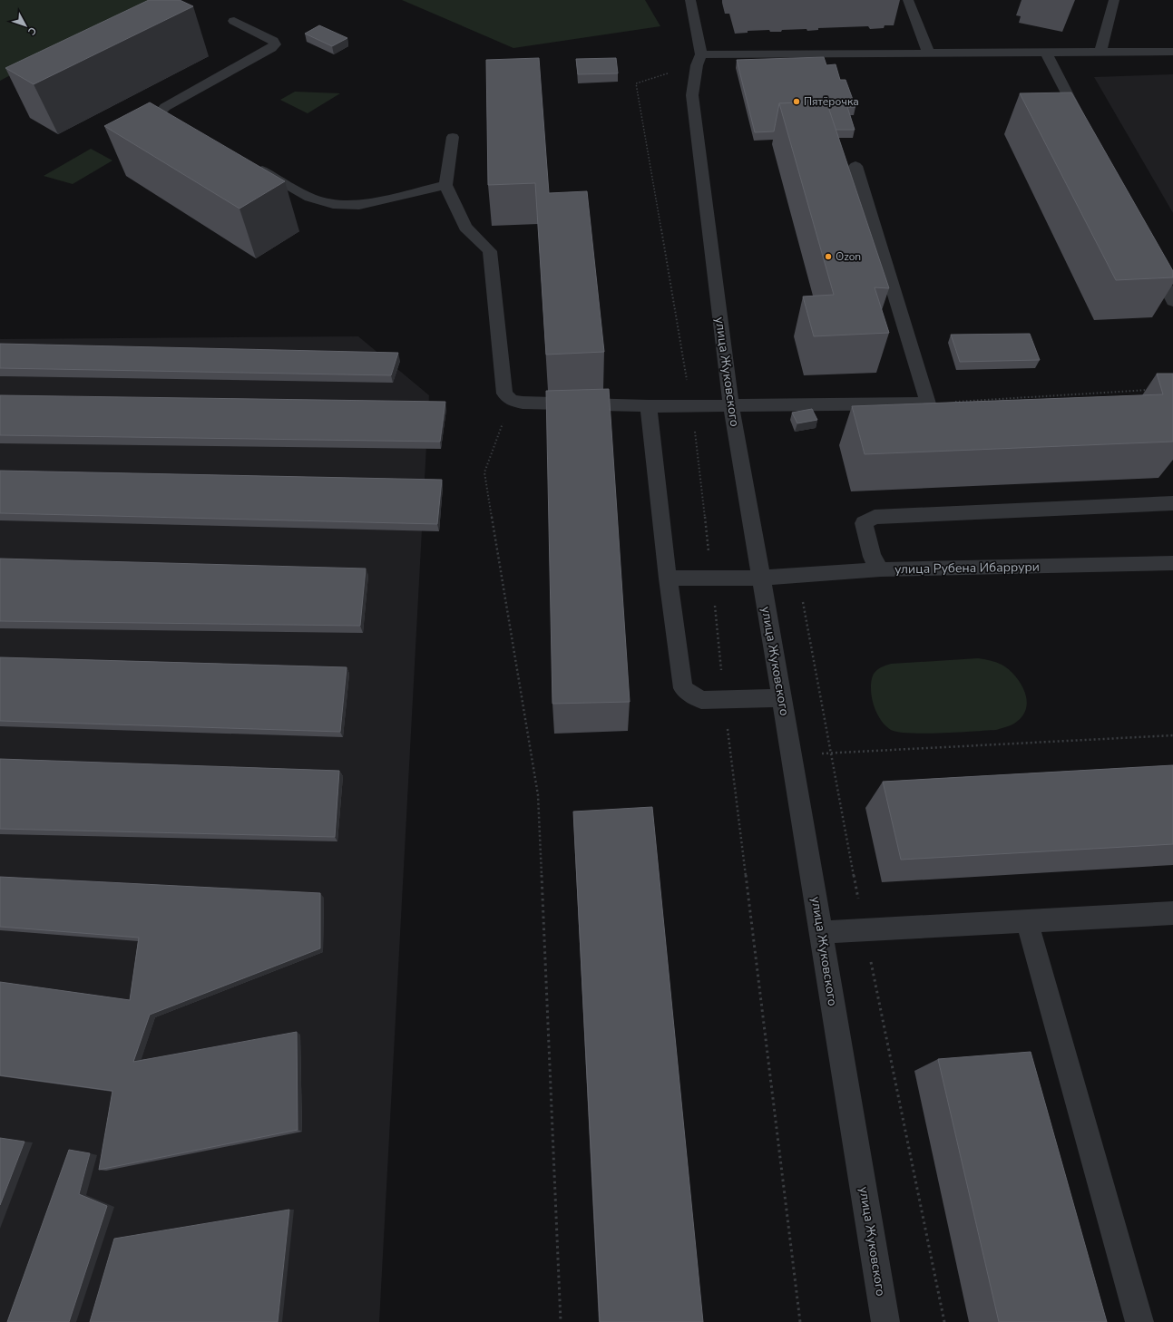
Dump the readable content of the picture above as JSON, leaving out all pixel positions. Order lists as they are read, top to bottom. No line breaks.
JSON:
{"streets":{"street":["улица Жуковского","улица Рубена Ибаррури"]},"crossings":[["улица Жуковского","улица Рубена Ибаррури"]],"places":["Пятёрочка","Ozon"],"north":"bottom right"}
